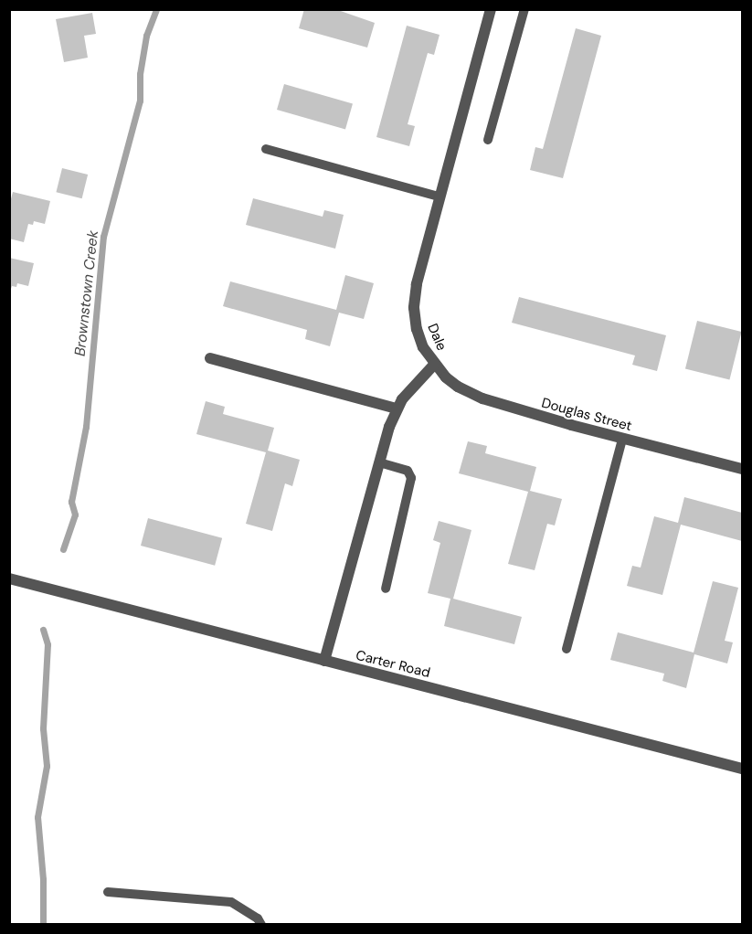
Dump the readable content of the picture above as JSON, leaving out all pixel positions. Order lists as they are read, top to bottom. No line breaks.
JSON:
{"streets":{"street":["Dale","Douglas Street","Carter Road"]},"crossings":[["Dale","Douglas Street"],["Dale","Carter Road"]],"water":["Brownstown Creek"]}
